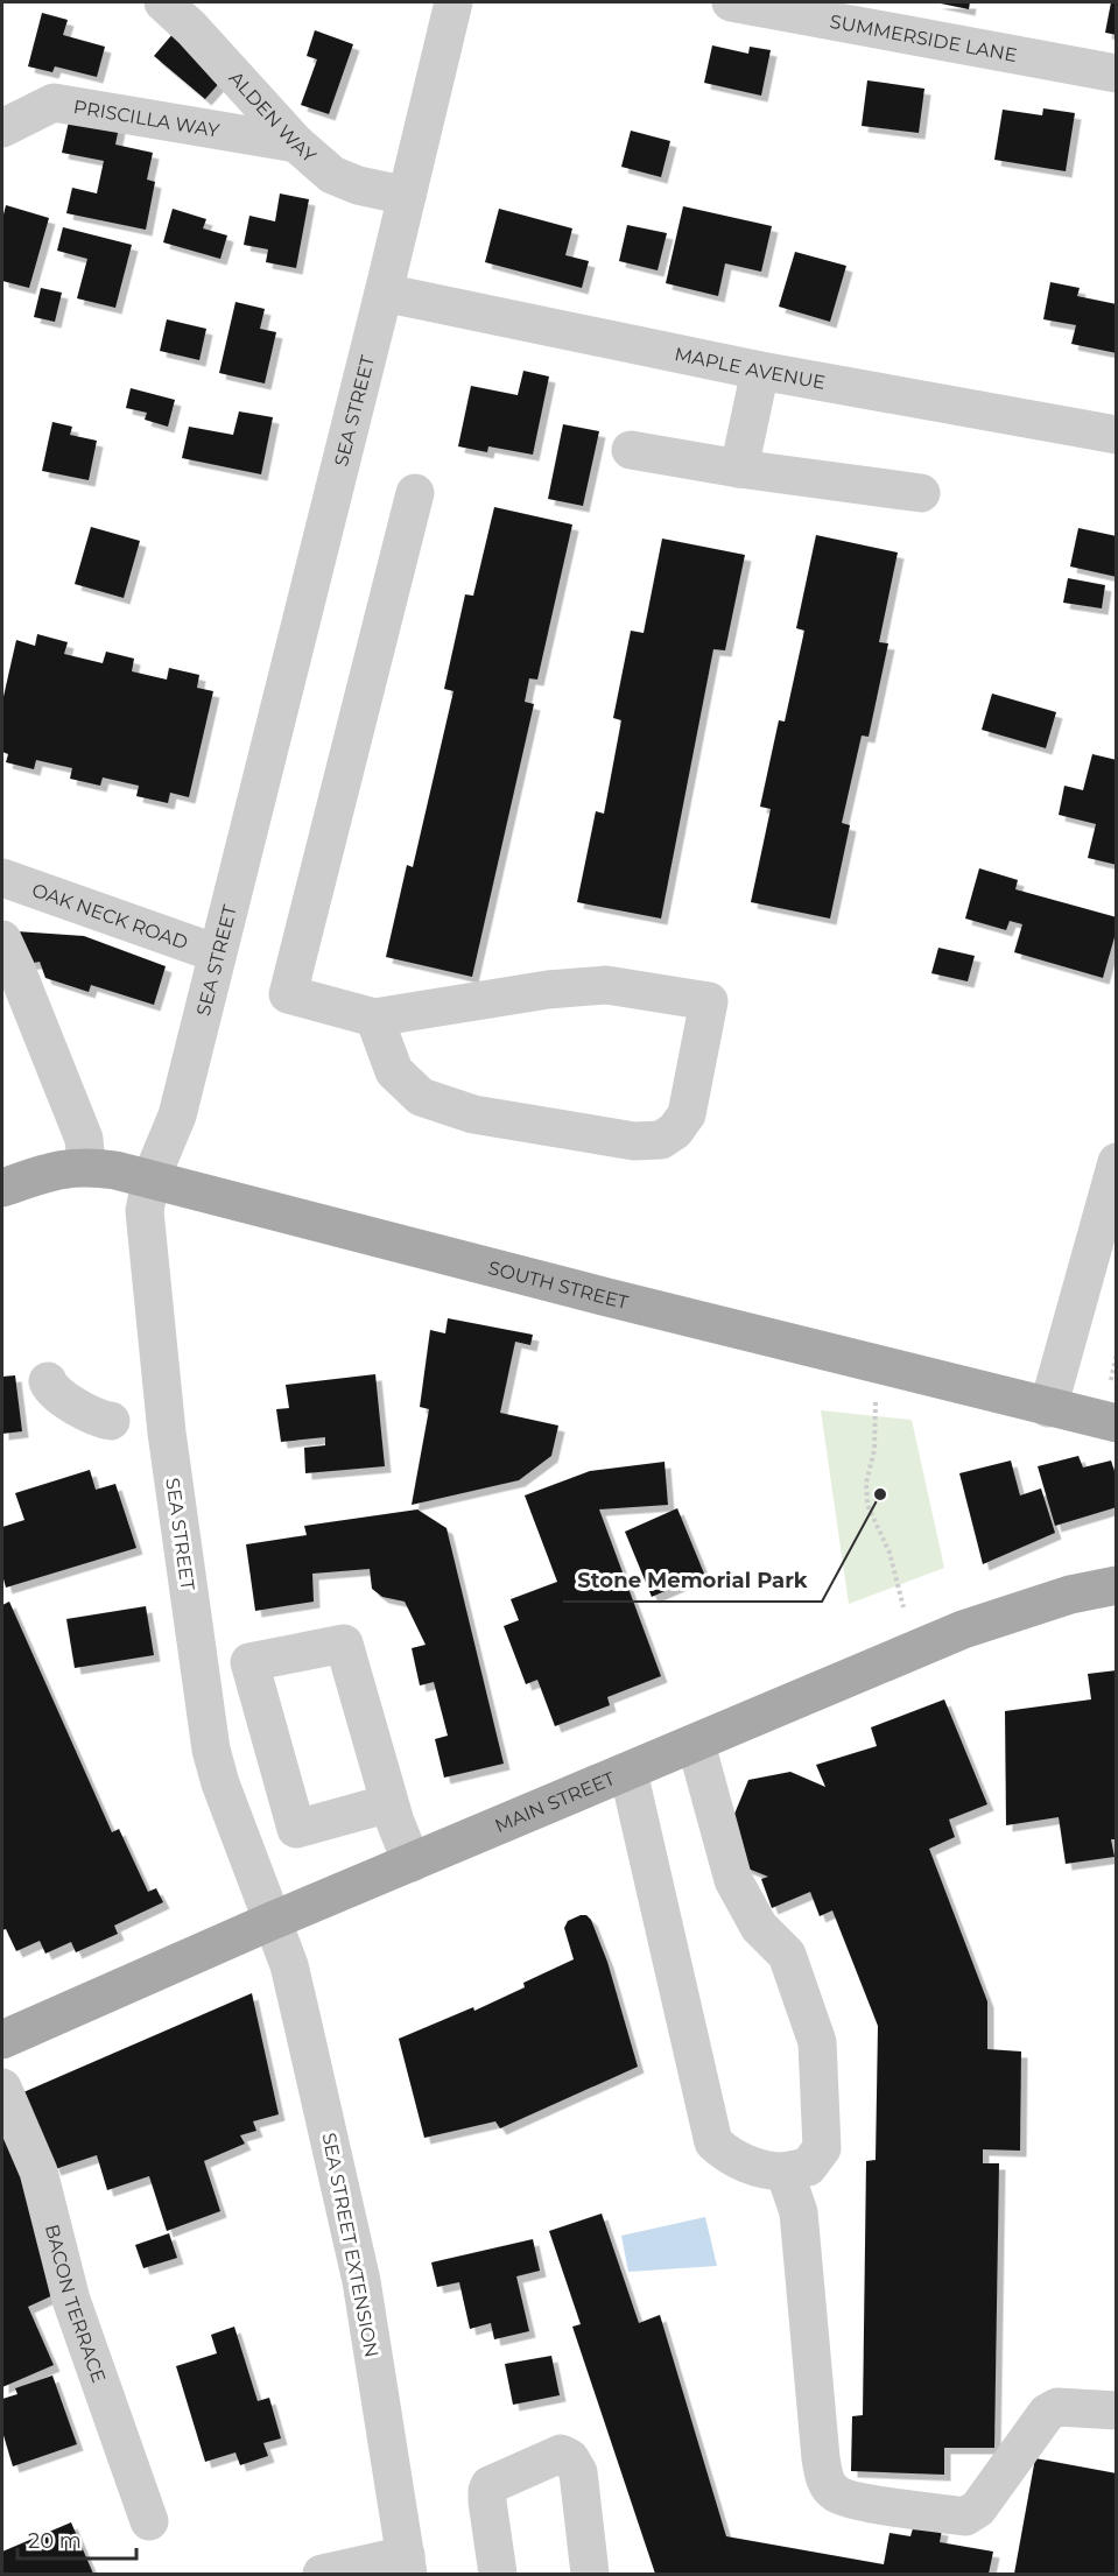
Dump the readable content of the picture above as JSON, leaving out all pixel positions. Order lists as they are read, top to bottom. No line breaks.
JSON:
{"streets":{"main road":["SOUTH STREET","MAIN STREET"],"street":["SUMMERSIDE LANE","ALDEN WAY","PRISCILLA WAY","MAPLE AVENUE","SEA STREET","OAK NECK ROAD","SEA STREET EXTENSION","BACON TERRACE"]},"crossings":[["ALDEN WAY","PRISCILLA WAY"],["ALDEN WAY","SEA STREET"],["MAPLE AVENUE","SEA STREET"],["SEA STREET","OAK NECK ROAD"],["SEA STREET","SOUTH STREET"],["SEA STREET","MAIN STREET"],["SEA STREET","SEA STREET EXTENSION"],["MAIN STREET","SEA STREET EXTENSION"]],"places":["Stone Memorial Park"],"scale_bar":"20 m"}
